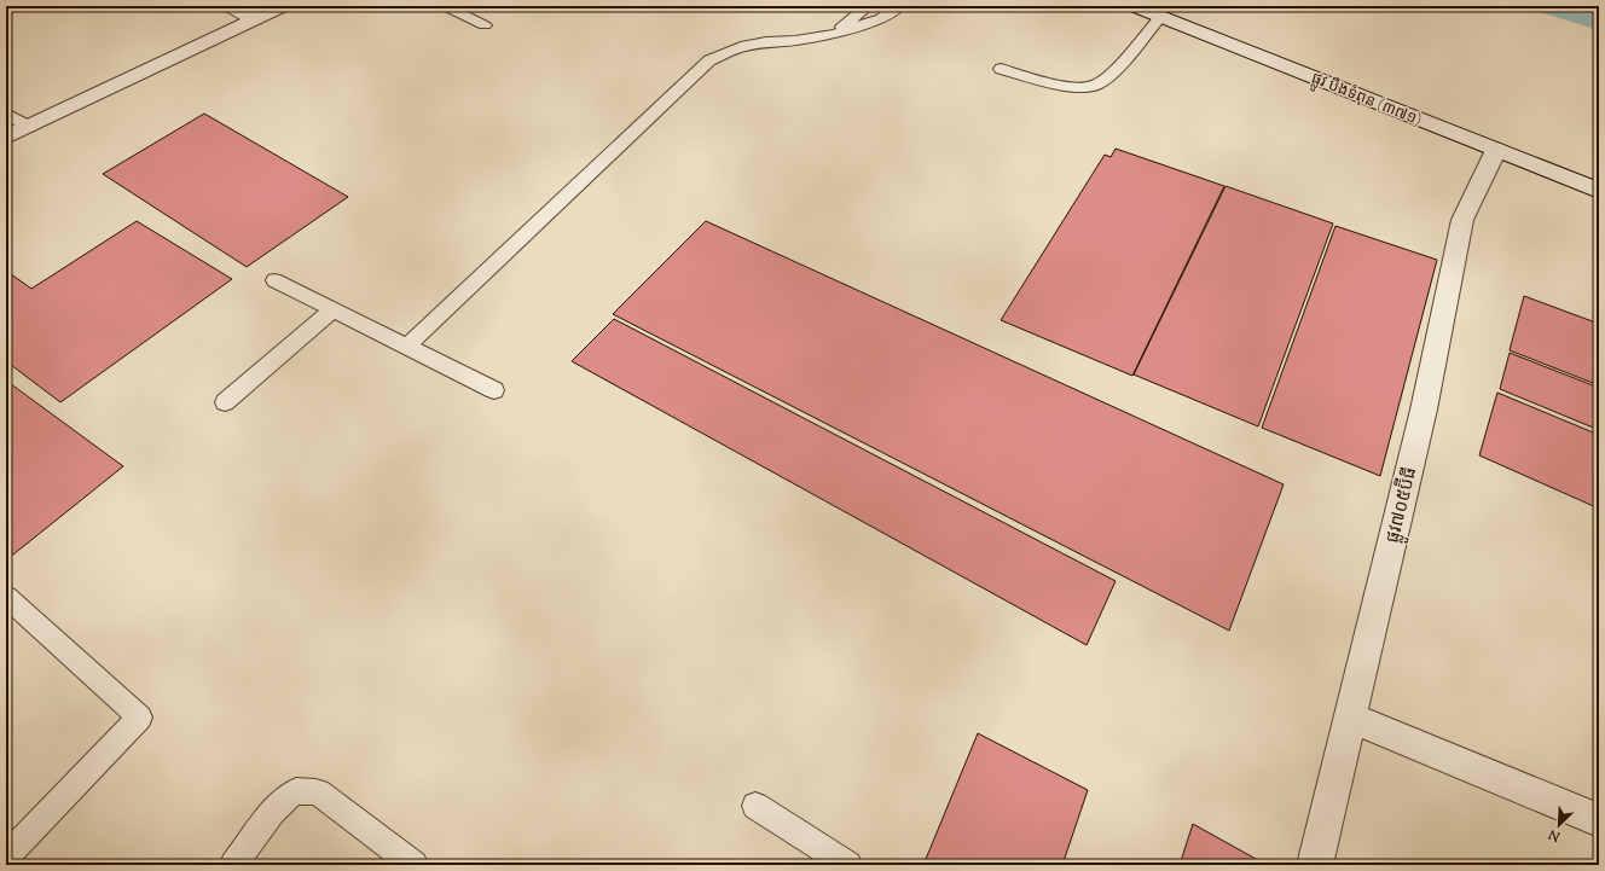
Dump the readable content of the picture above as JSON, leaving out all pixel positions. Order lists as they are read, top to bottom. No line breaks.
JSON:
{"streets":{"street":["ផ្លូវ បឹងទំពុន (៣៧១)","ផ្លូវ៧០៥ប៊ីធី"]},"crossings":[["ផ្លូវ បឹងទំពុន (៣៧១)","ផ្លូវ៧០៥ប៊ីធី"]],"north":"bottom left"}
